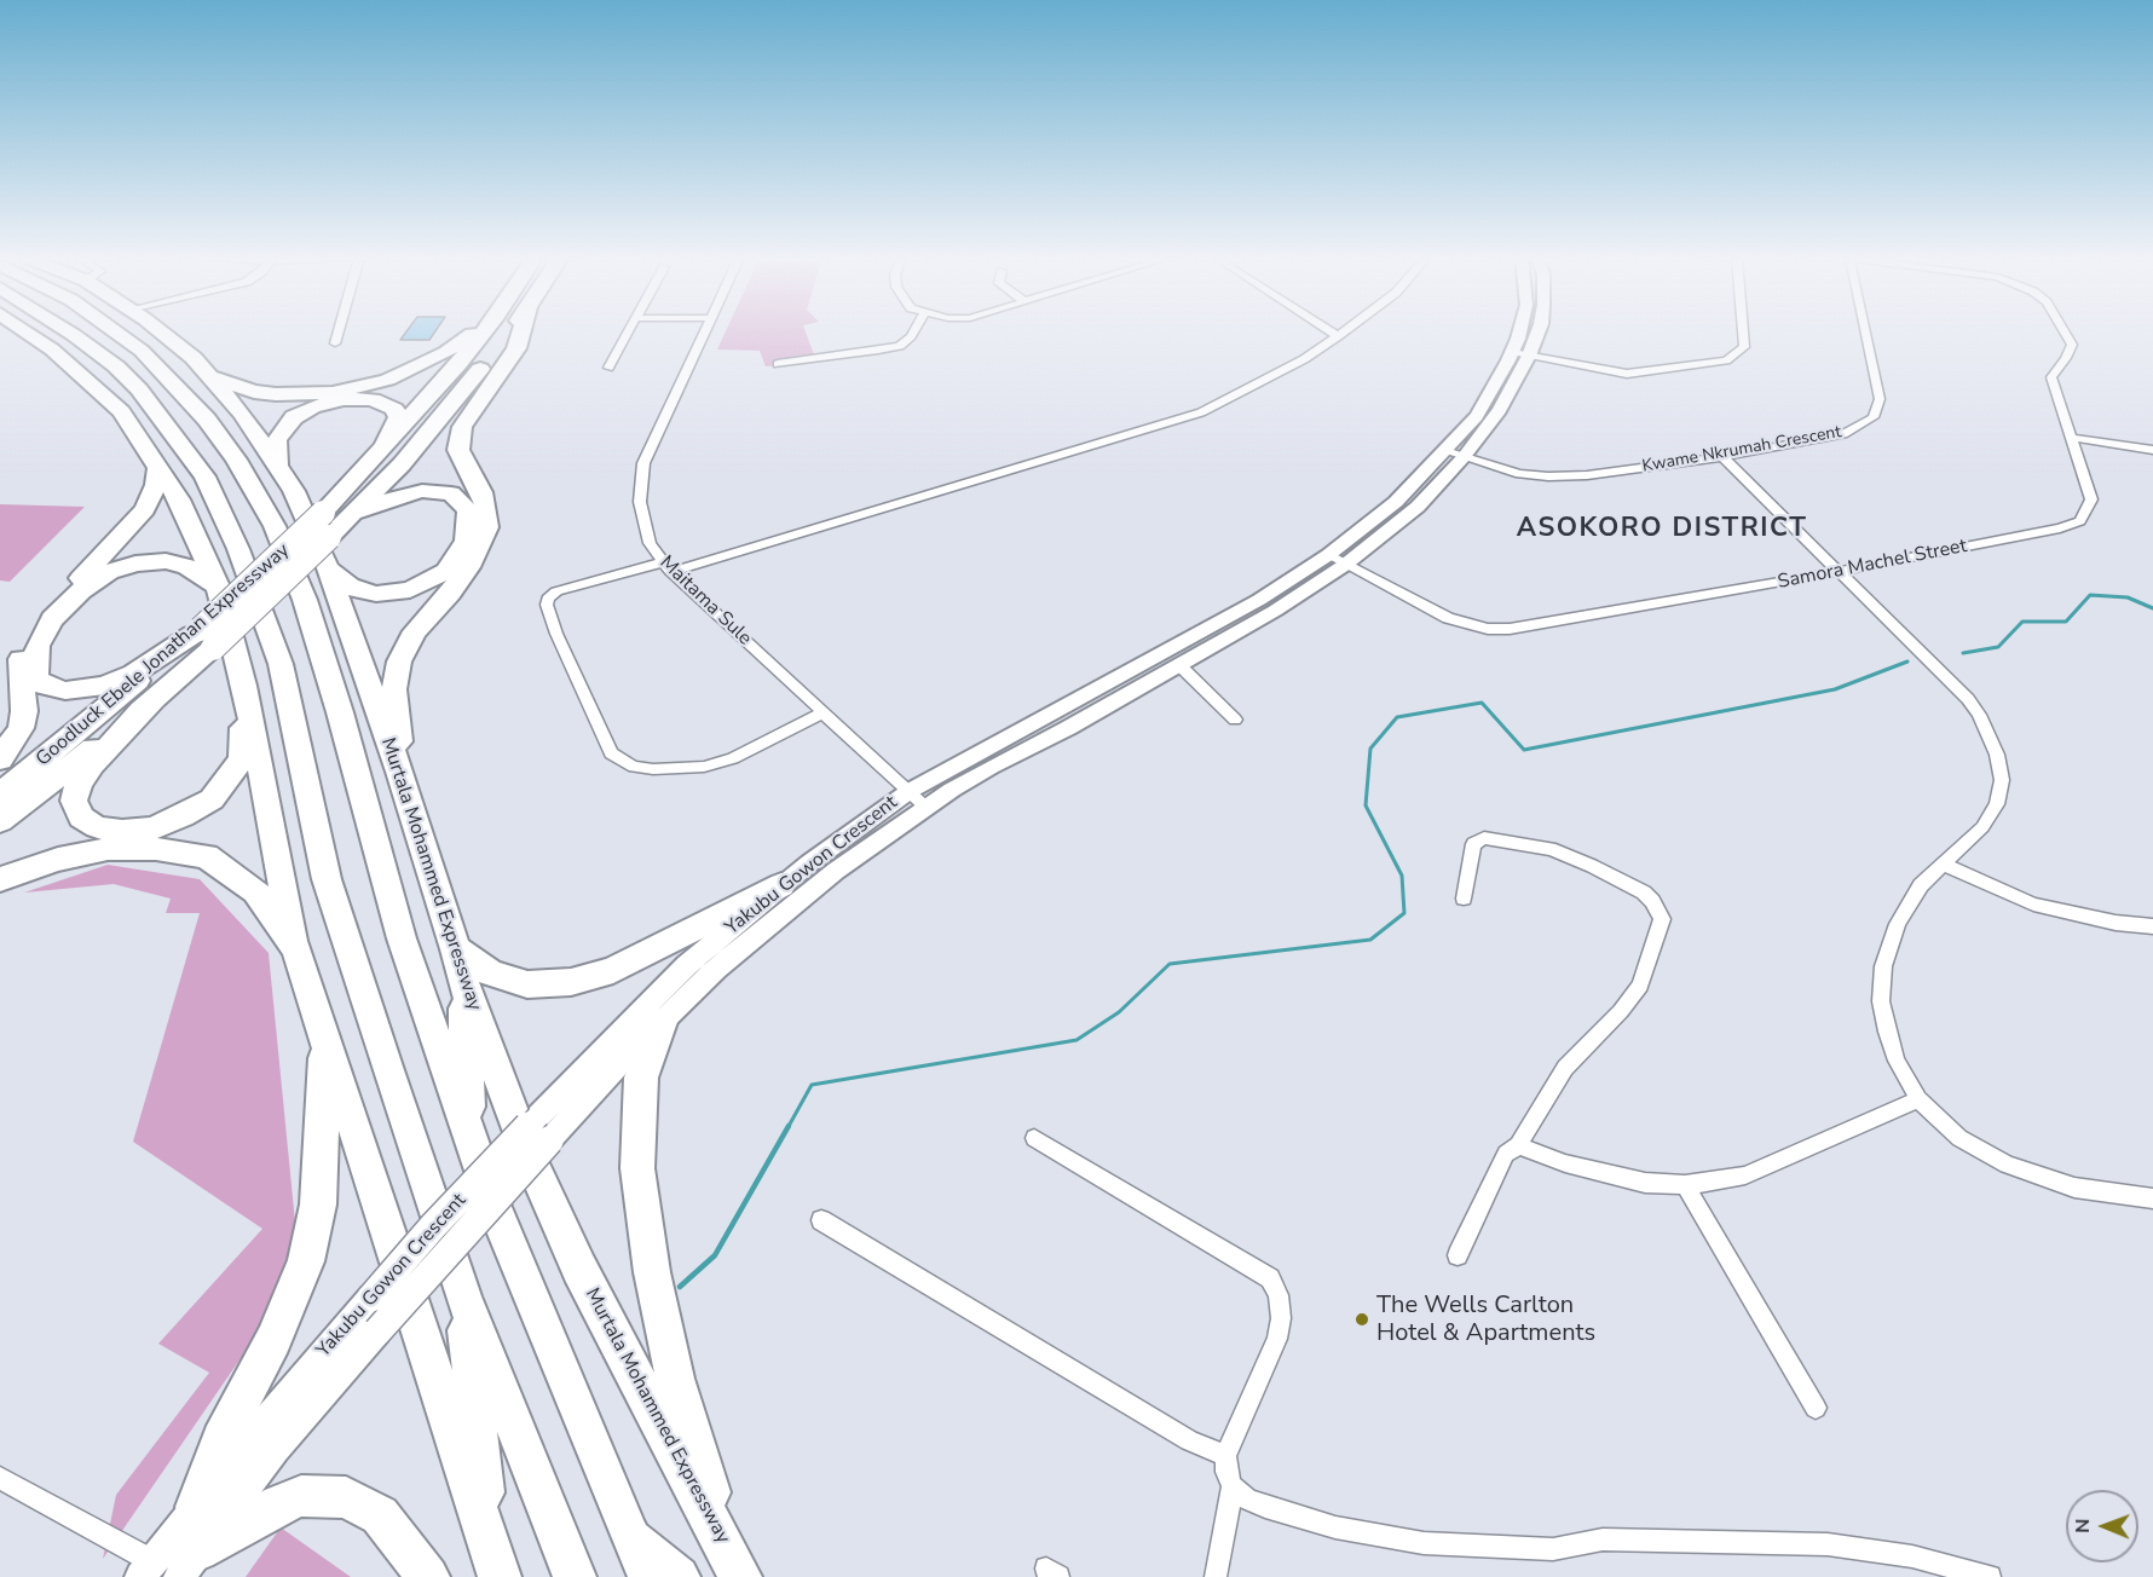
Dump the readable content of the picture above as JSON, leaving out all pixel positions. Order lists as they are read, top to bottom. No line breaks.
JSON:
{"streets":{"highway":["Goodluck Ebele Jonathan Expressway","Murtala Mohammed Expressway"],"main road":["Yakubu Gowon Crescent"],"street":["Kwame Nkrumah Crescent","Samora Machel Street","Maitama Sule"]},"crossings":[["Kwame Nkrumah Crescent","Yakubu Gowon Crescent"],["Samora Machel Street","Yakubu Gowon Crescent"],["Maitama Sule","Yakubu Gowon Crescent"]],"districts":["ASOKORO DISTRICT"],"places":["The Wells Carlton Hotel & Apartments"],"north":"left"}
